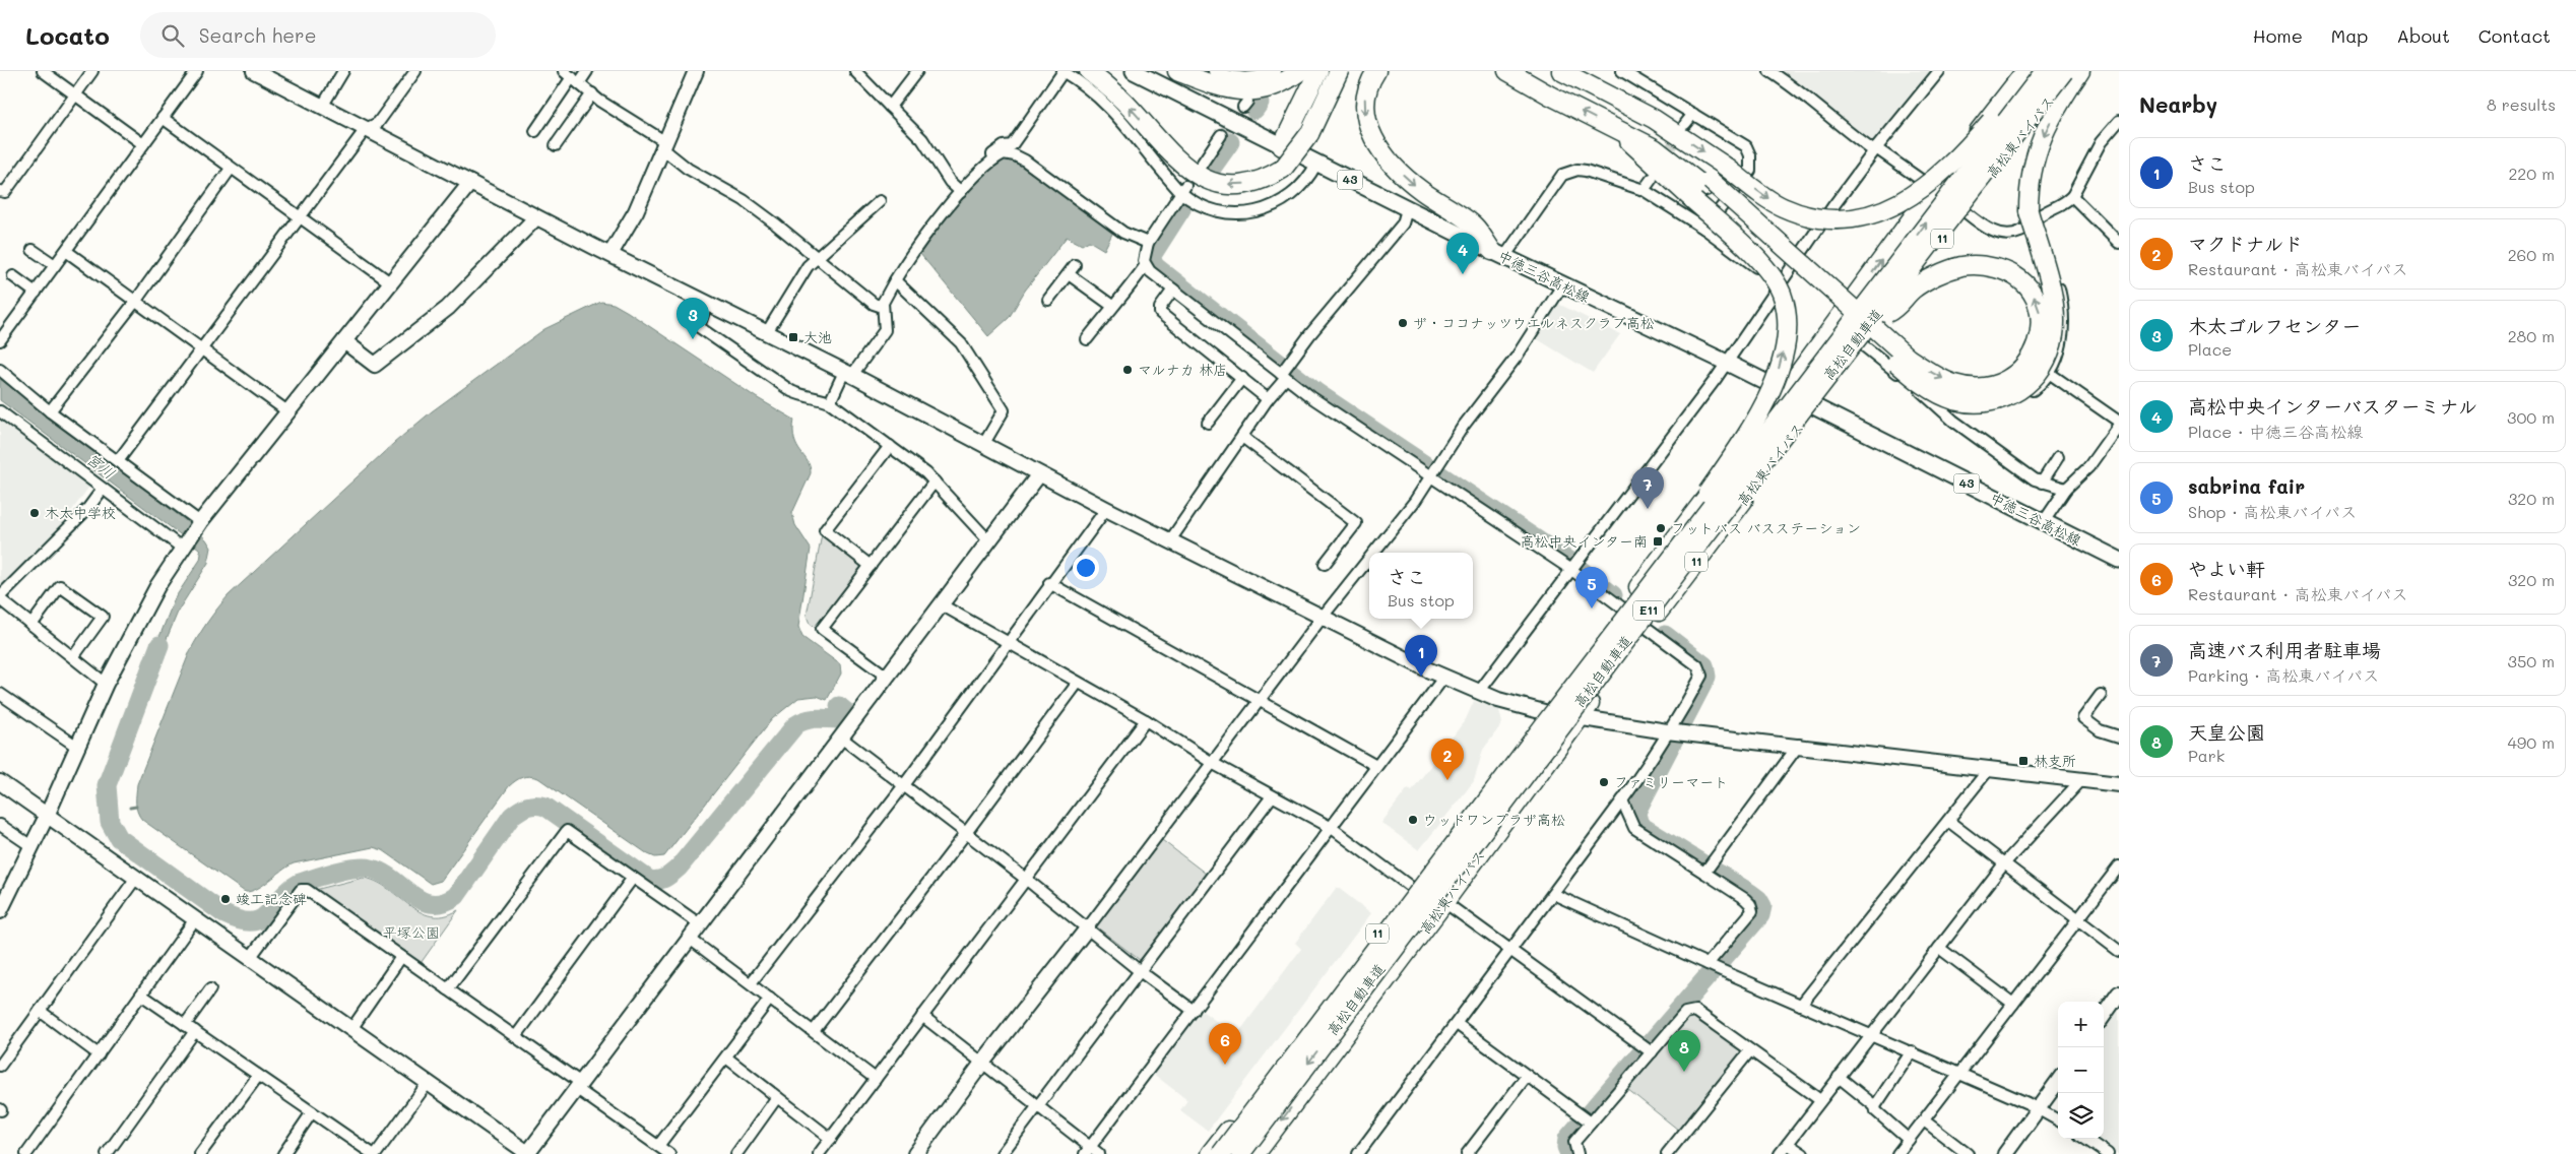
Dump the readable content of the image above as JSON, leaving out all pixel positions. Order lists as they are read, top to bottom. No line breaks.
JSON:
{"streets":{"highway":["高松東バイパス","11","高松自動車道","E11"],"main road":["43","中徳三谷高松線"]},"crossings":[["高松東バイパス","中徳三谷高松線"],["11","中徳三谷高松線"],["11","高松自動車道"]],"water":["宮川"],"parks":["平塚公園"],"places":{"other":["ザ・ココナッツウエルネスクラブ高松","マルナカ 林店","木太中学校","フットバス バスステーション","ファミリーマート","ウッドワンプラザ高松","竣工記念碑"],"transit":["大池","高松中央インター南","林支所"]},"page":{"header":"Locato","search":"Search here","nav":["Home","Map","About","Contact"],"heading":["Nearby","8 results"],"list":[{"mark":"1","name":"さこ","note":"Bus stop","value":"220 m"},{"mark":"2","name":"マクドナルド","note":"Restaurant · 高松東バイパス","value":"260 m"},{"mark":"3","name":"木太ゴルフセンター","note":"Place","value":"280 m"},{"mark":"4","name":"高松中央インターバスターミナル","note":"Place · 中徳三谷高松線","value":"300 m"},{"mark":"5","name":"sabrina fair","note":"Shop · 高松東バイパス","value":"320 m"},{"mark":"6","name":"やよい軒","note":"Restaurant · 高松東バイパス","value":"320 m"},{"mark":"7","name":"高速バス利用者駐車場","note":"Parking · 高松東バイパス","value":"350 m"},{"mark":"8","name":"天皇公園","note":"Park","value":"490 m"}],"pins":["4","3","7","5","1","2","6","8"],"popup":["さこ","Bus stop"],"map_buttons":["+","−"]}}
